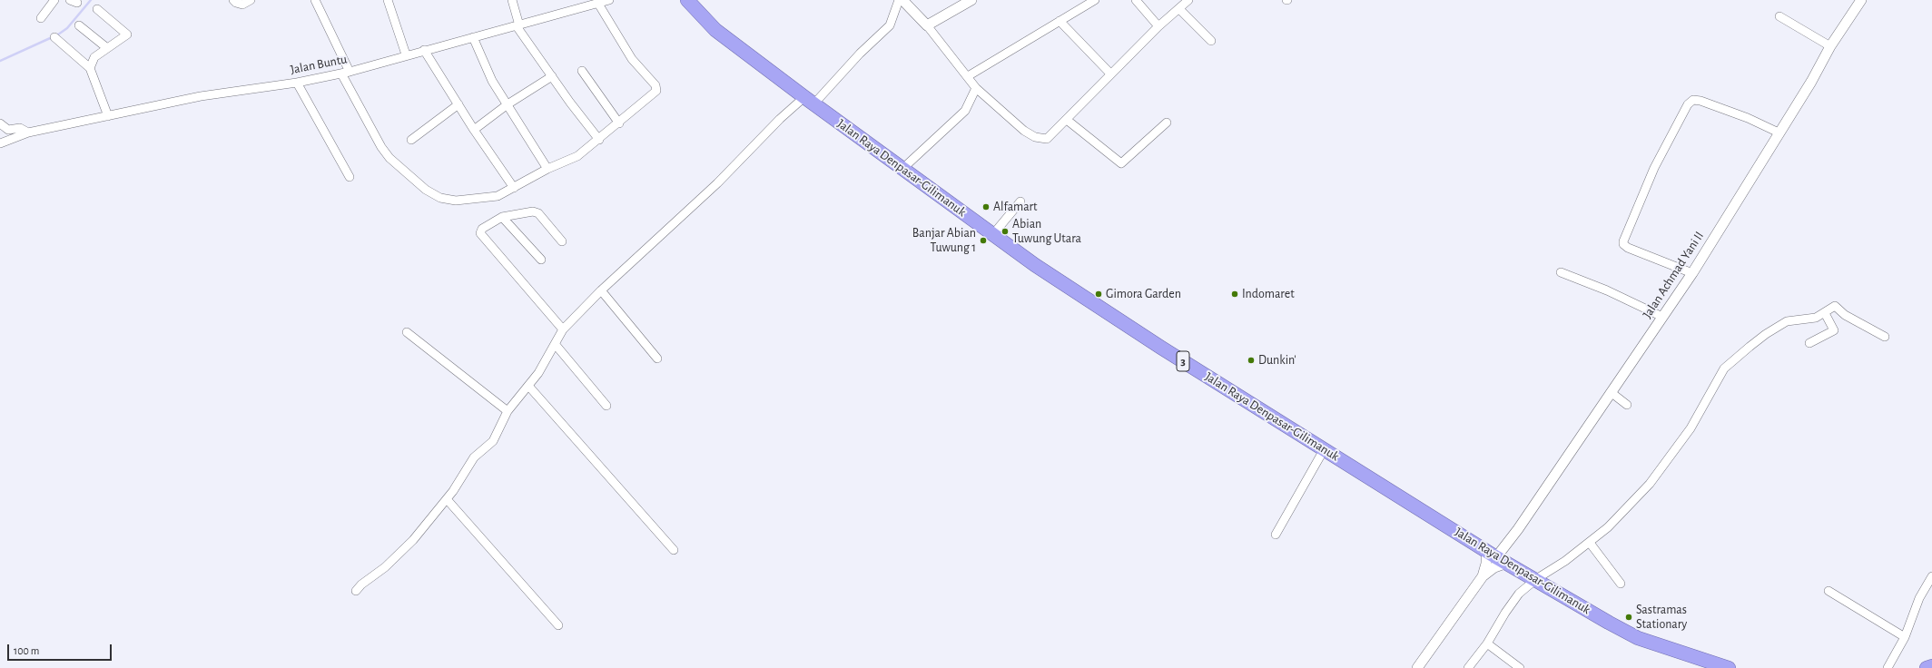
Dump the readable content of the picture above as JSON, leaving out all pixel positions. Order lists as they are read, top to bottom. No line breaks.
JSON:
{"streets":{"highway":["Jalan Raya Denpasar-Gilimanuk","3"],"street":["Jalan Buntu","Jalan Achmad Yani II"]},"crossings":[["Jalan Raya Denpasar-Gilimanuk","Jalan Achmad Yani II"]],"places":["Alfamart","Abian Tuwung Utara","Banjar Abian Tuwung 1","Gimora Garden","Indomaret","Dunkin'","Sastramas Stationary"],"scale_bar":"100 m"}
